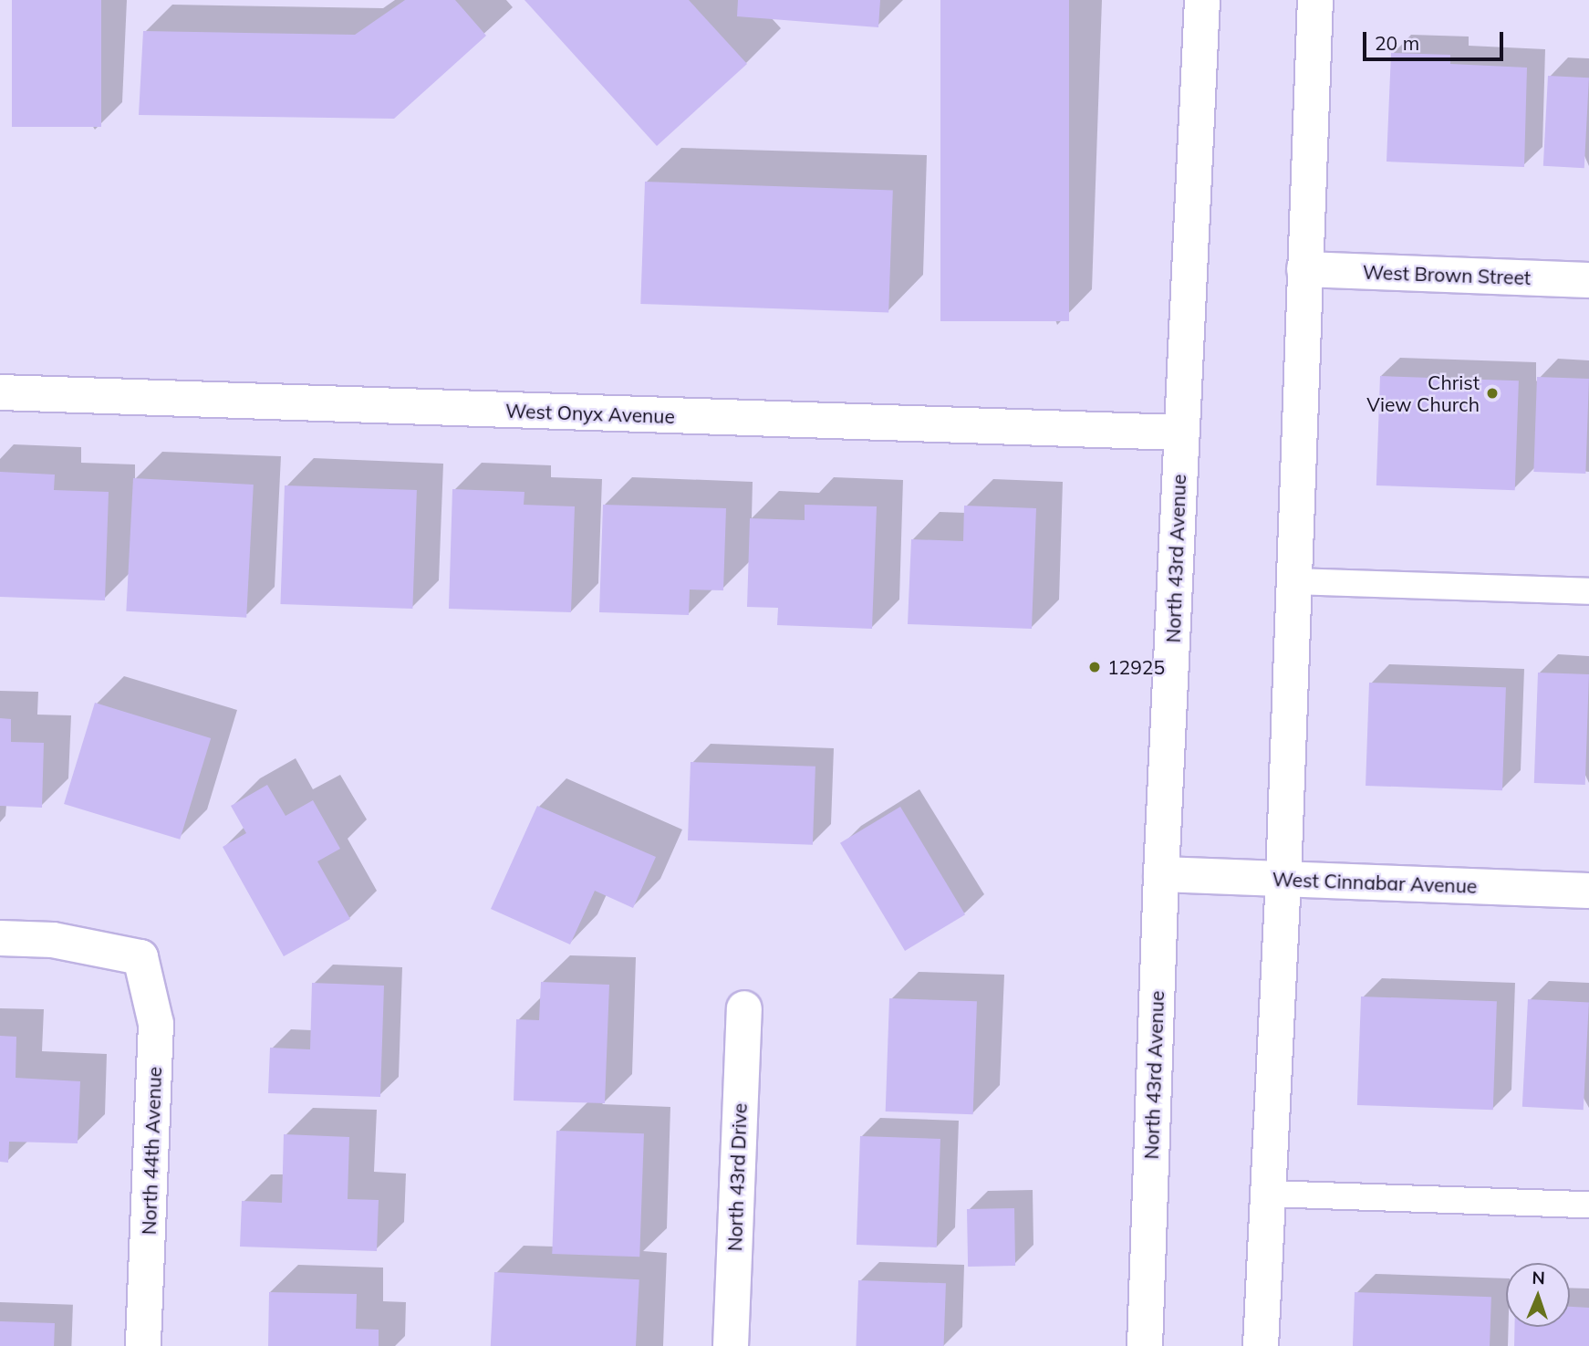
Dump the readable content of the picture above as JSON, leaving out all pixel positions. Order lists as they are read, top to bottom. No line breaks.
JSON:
{"streets":{"street":["West Brown Street","West Onyx Avenue","North 43rd Avenue","West Cinnabar Avenue","North 44th Avenue","North 43rd Drive"]},"crossings":[["West Onyx Avenue","North 43rd Avenue"],["North 43rd Avenue","West Cinnabar Avenue"]],"places":["Christ View Church","12925"],"scale_bar":"20 m","north":"top"}
